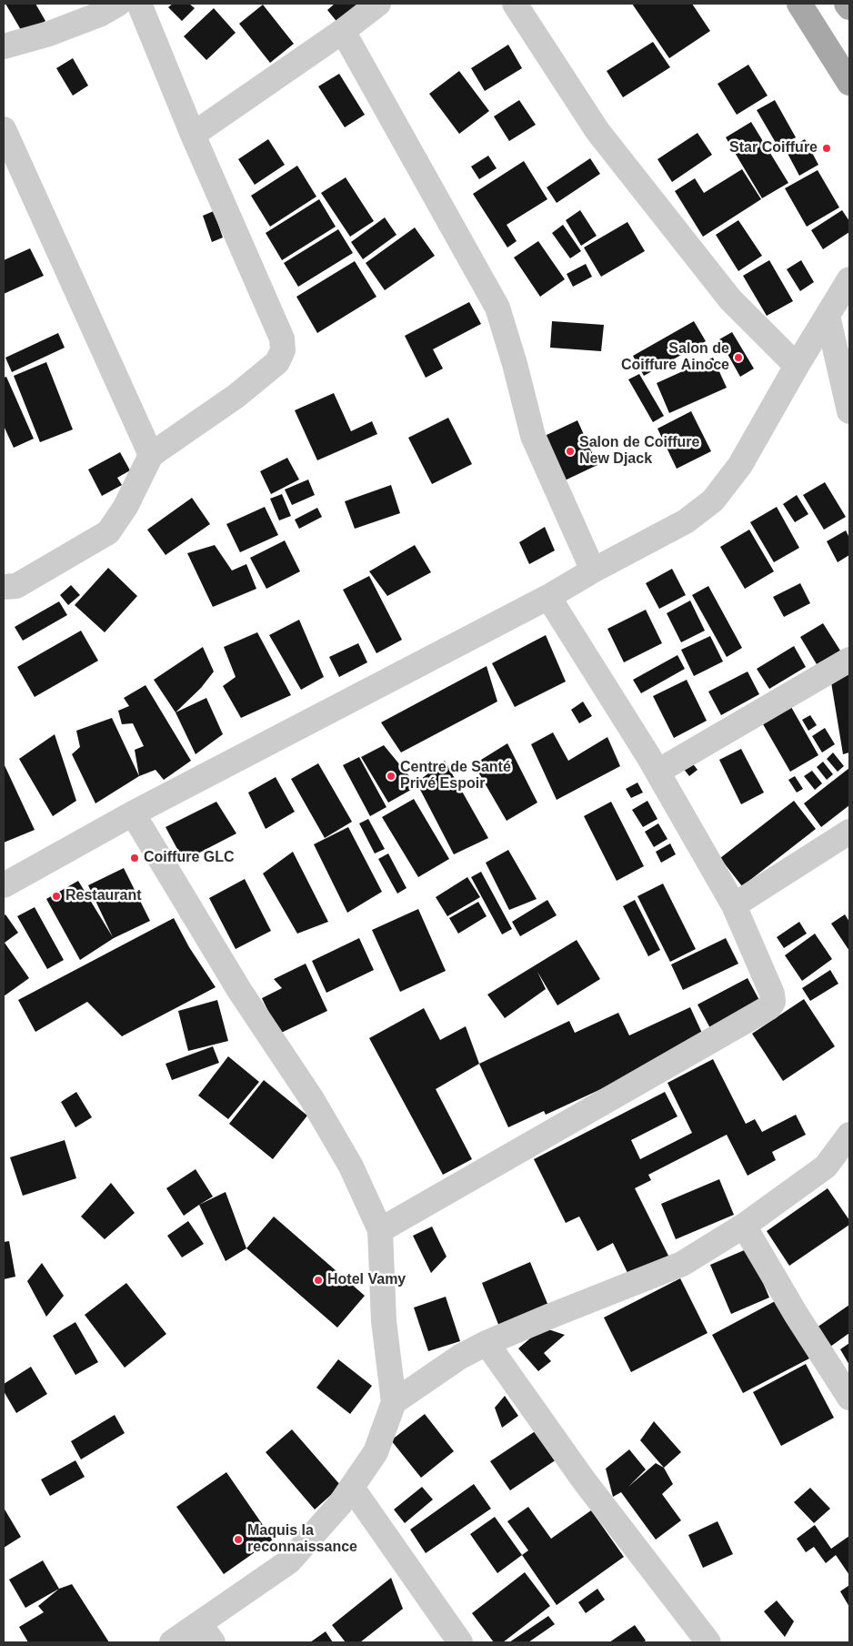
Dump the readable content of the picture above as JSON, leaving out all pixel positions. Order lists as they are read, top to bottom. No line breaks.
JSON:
{"places":["Star Coiffure","Salon de Coiffure Ainoce","Salon de Coiffure New Djack","Centre de Santé Privé Espoir","Coiffure GLC","Restaurant","Hotel Vamy","Maquis la reconnaissance"]}
